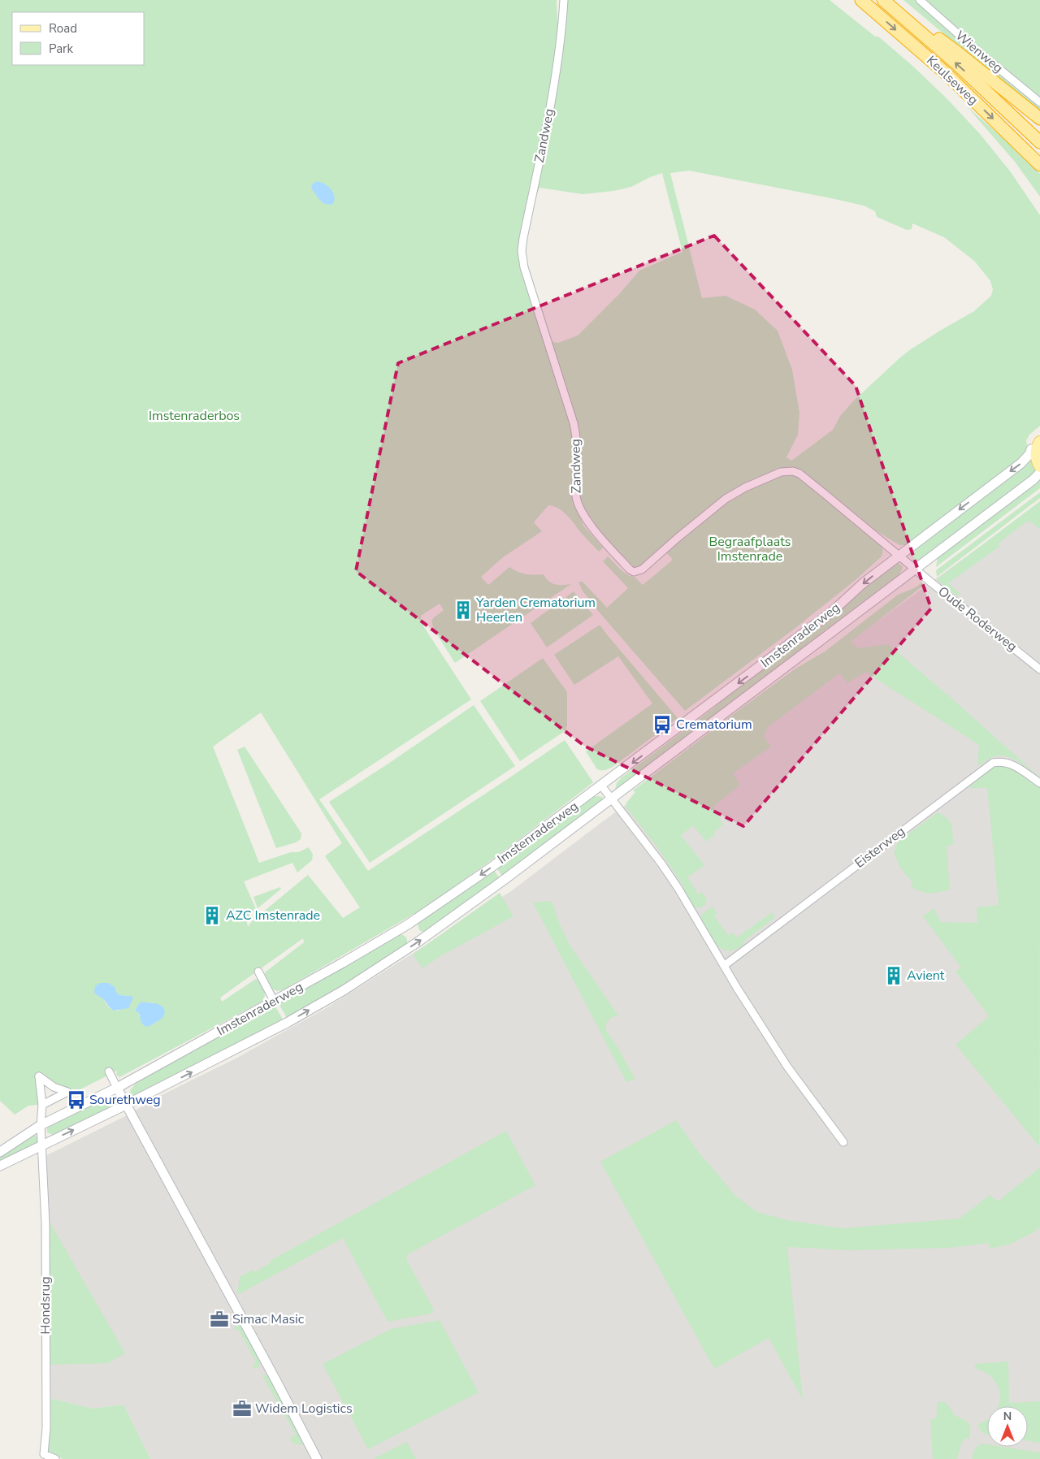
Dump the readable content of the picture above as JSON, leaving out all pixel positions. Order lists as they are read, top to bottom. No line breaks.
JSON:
{"streets":{"highway":["Keulseweg"],"street":["Wienweg","Zandweg","Oude Roderweg","Imstenraderweg","Eisterweg","Hondsrug"]},"crossings":[["Zandweg","Oude Roderweg"],["Zandweg","Imstenraderweg"],["Oude Roderweg","Imstenraderweg"],["Imstenraderweg","Hondsrug"]],"parks":["Imstenraderbos","Begraafplaats Imstenrade"],"places":{"building":["Yarden Crematorium Heerlen","AZC Imstenrade","Avient"],"bus stop":["Crematorium","Sourethweg"],"office":["Simac Masic","Widem Logistics"]},"legend":["Road","Park"],"north":"top"}
